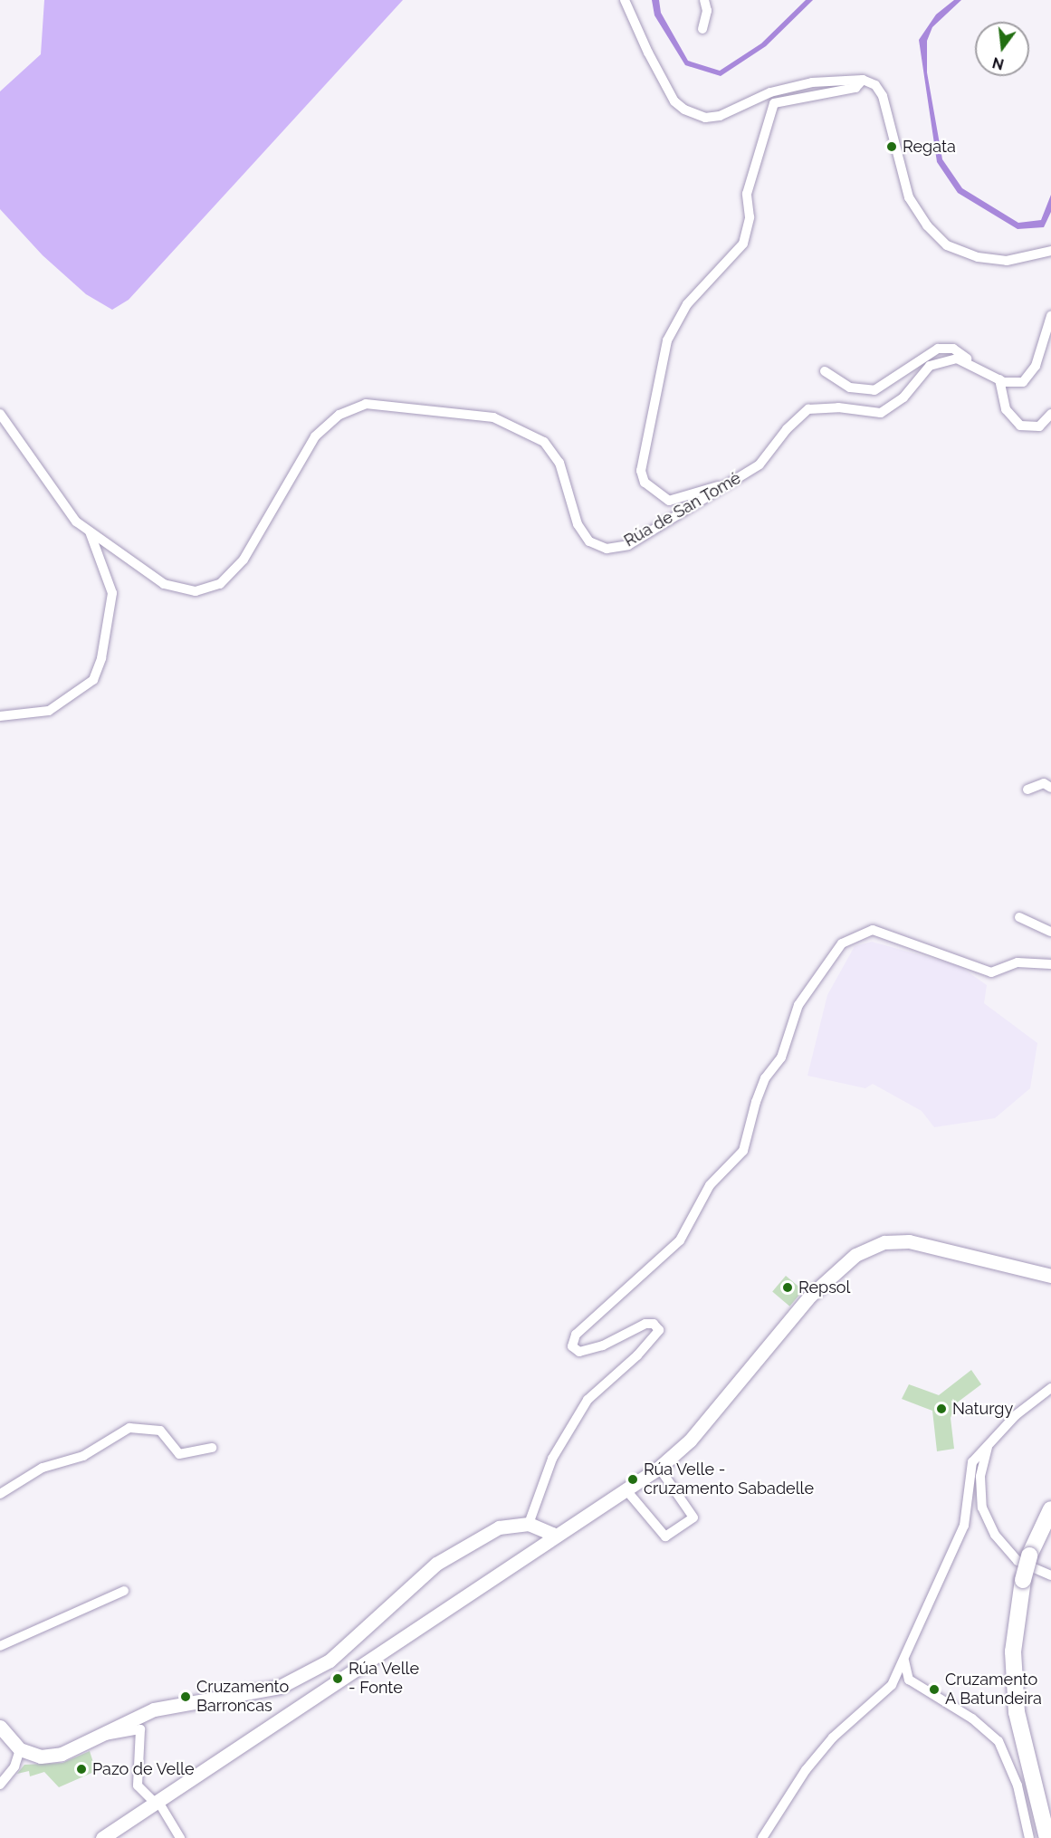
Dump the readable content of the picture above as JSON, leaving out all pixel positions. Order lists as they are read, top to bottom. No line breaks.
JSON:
{"streets":{"street":["Rúa de San Tomé"]},"places":["Regata","Repsol","Naturgy","Rúa Velle - cruzamento Sabadelle","Rúa Velle - Fonte","Cruzamento A Batundeira","Cruzamento Barroncas","Pazo de Velle"],"north":"bottom"}
